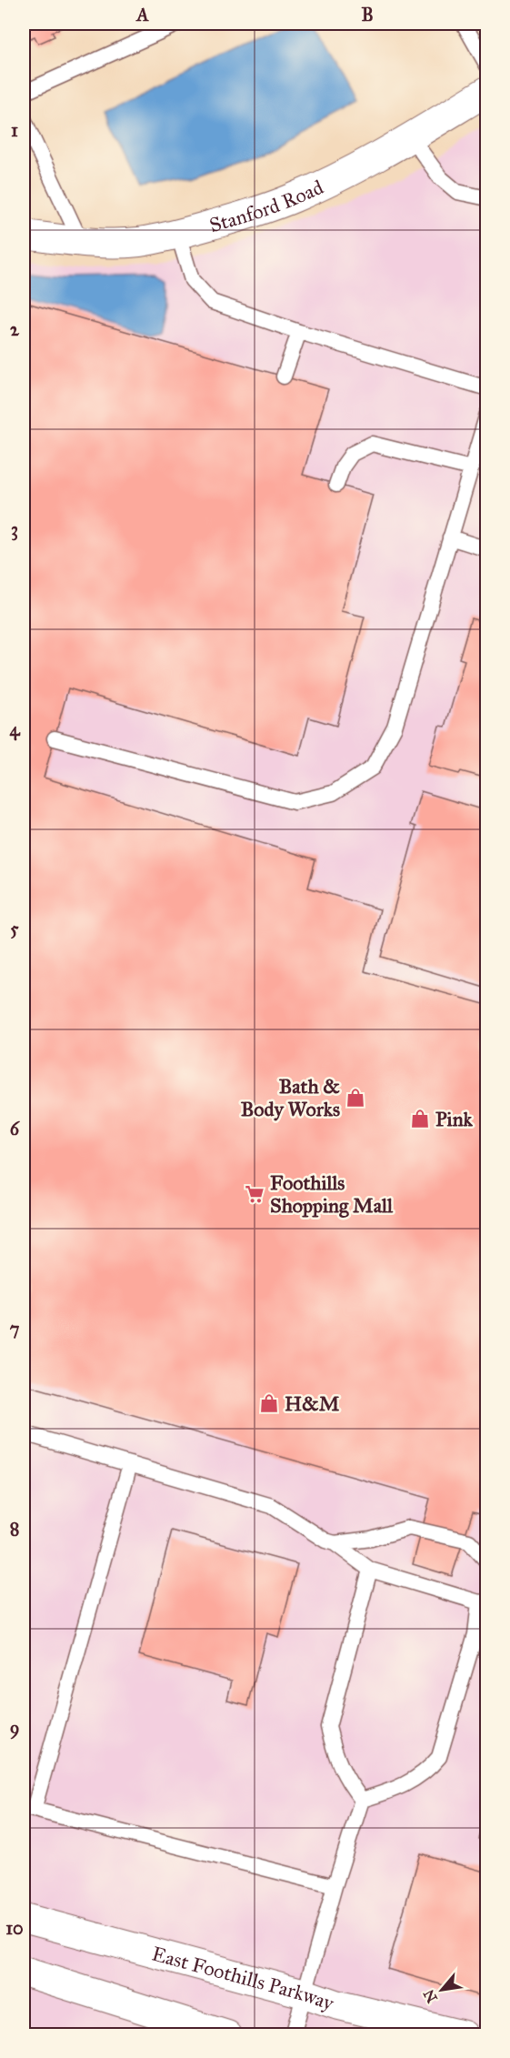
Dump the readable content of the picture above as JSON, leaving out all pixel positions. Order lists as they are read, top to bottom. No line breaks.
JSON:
{"streets":{"street":["Stanford Road","East Foothills Parkway"]},"places":{"shop":["Bath & Body Works","Pink","H&M"],"supermarket":["Foothills Shopping Mall"]},"north":"bottom left","grid":{"columns":["A","B"],"rows":["1","2","3","4","5","6","7","8","9","10"]}}
